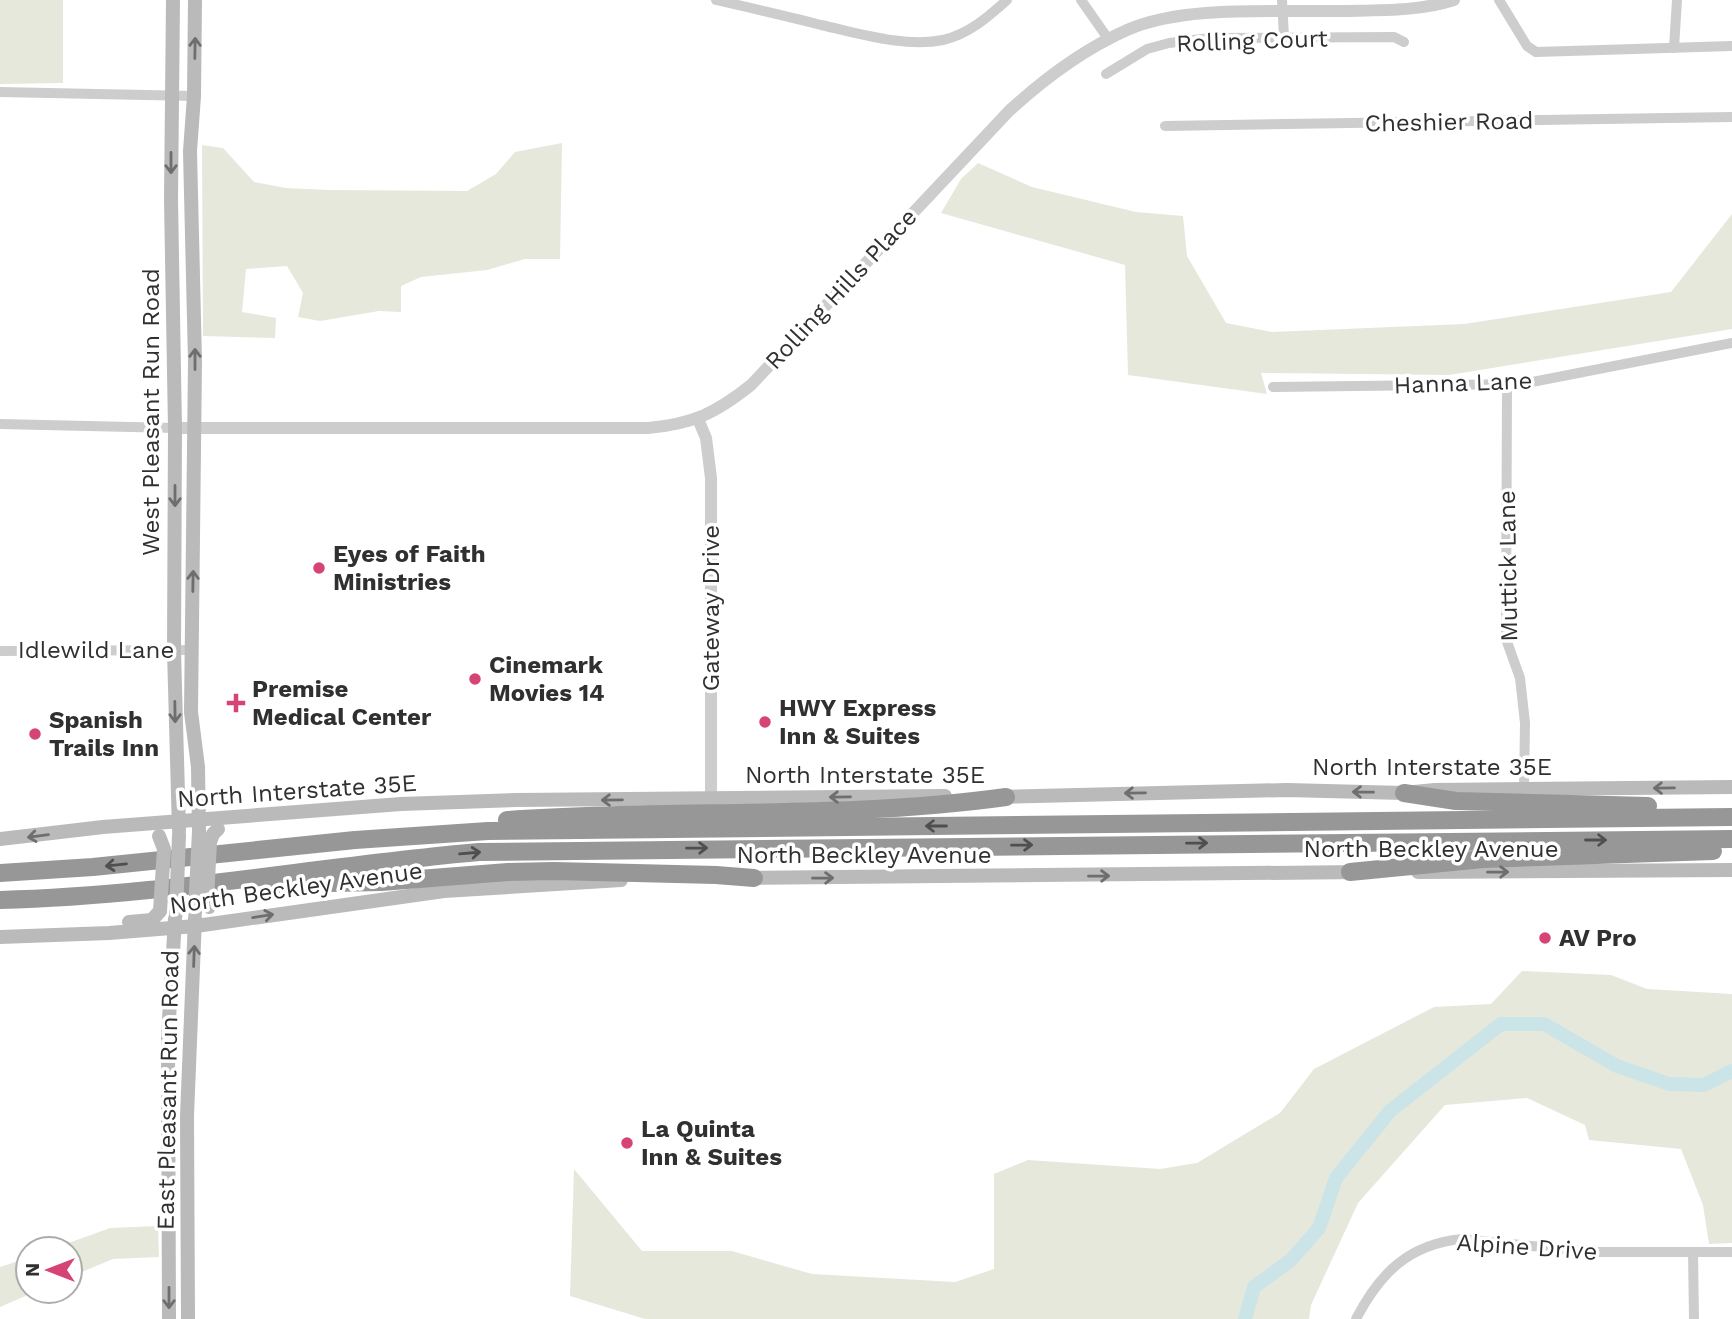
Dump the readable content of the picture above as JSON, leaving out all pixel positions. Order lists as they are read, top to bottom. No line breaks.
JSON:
{"streets":{"main road":["West Pleasant Run Road","North Interstate 35E","North Beckley Avenue","East Pleasant Run Road"],"street":["Rolling Court","Cheshier Road","Rolling Hills Place","Hanna Lane","Muttick Lane","Gateway Drive","Idlewild Lane","Alpine Drive"]},"crossings":[["Rolling Hills Place","West Pleasant Run Road"],["Rolling Hills Place","Gateway Drive"],["Hanna Lane","Muttick Lane"],["West Pleasant Run Road","Idlewild Lane"],["West Pleasant Run Road","North Interstate 35E"],["West Pleasant Run Road","East Pleasant Run Road"],["Muttick Lane","North Interstate 35E"],["Gateway Drive","North Interstate 35E"],["North Interstate 35E","East Pleasant Run Road"],["North Beckley Avenue","East Pleasant Run Road"]],"one_way":["North Interstate 35E","North Beckley Avenue"],"places":{"other":["Eyes of Faith Ministries","Cinemark Movies 14","HWY Express Inn & Suites","Spanish Trails Inn","AV Pro","La Quinta Inn & Suites"],"health":["Premise Medical Center"]},"north":"left"}
